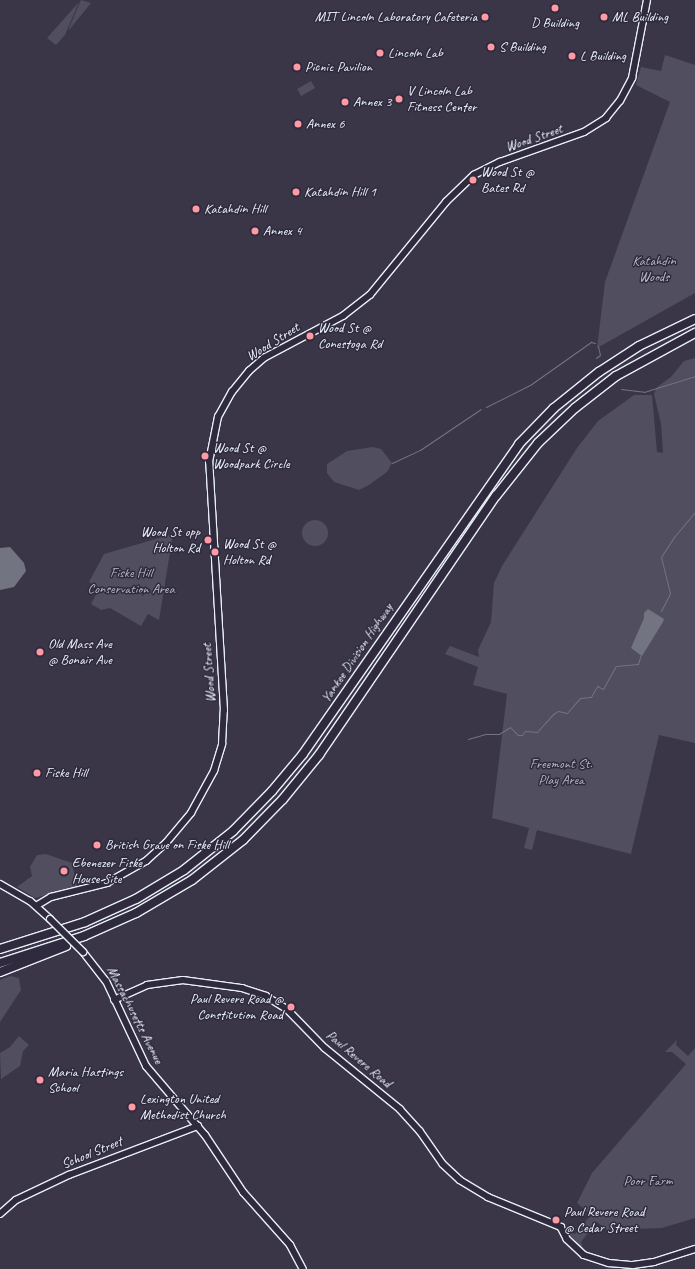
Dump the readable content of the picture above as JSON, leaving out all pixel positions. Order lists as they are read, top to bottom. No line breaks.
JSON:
{"streets":{"highway":["Yankee Division Highway"],"main road":["Massachusetts Avenue"],"street":["Wood Street","Paul Revere Road","School Street"]},"crossings":[["Wood Street","Massachusetts Avenue"],["Massachusetts Avenue","Paul Revere Road"],["Massachusetts Avenue","School Street"]],"parks":["Katahdin Woods","Fiske Hill Conservation Area","Freemont St. Play Area","Poor Farm"],"places":["D Building","MIT Lincoln Laboratory Cafeteria","ML Building","S Building","Lincoln Lab","L Building","Picnic Pavilion","V Lincoln Lab Fitness Center","Annex 3","Annex 6","Wood St @ Bates Rd","Katahdin Hill 1","Katahdin Hill","Annex 4","Wood St @ Conestoga Rd","Wood St @ Woodpark Circle","Wood St opp Holton Rd","Wood St @ Holton Rd","Old Mass Ave @ Bonair Ave","Fiske Hill","British Grave on Fiske Hill","Ebenezer Fiske House Site","Paul Revere Road @ Constitution Road","Maria Hastings School","Lexington United Methodist Church","Paul Revere Road @ Cedar Street"]}
